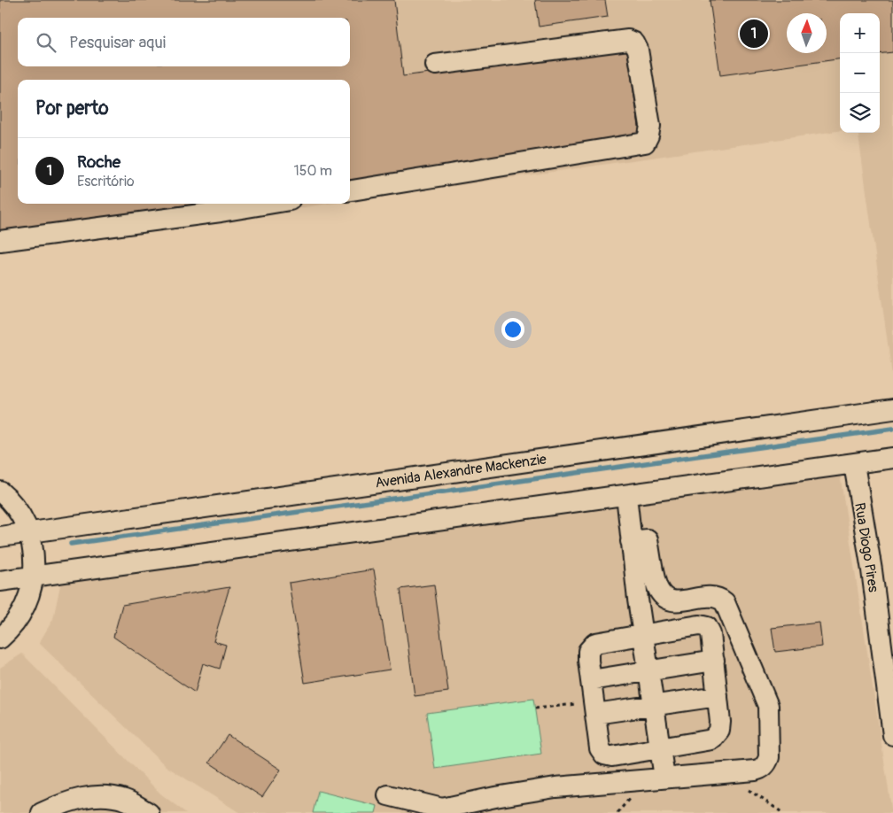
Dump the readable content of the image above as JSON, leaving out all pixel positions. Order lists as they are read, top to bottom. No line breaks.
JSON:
{"streets":{"street":["Avenida Alexandre Mackenzie","Rua Diogo Pires"]},"north":"top","page":{"map_buttons":["+","−"],"pins":"1","search":"Pesquisar aqui","heading":"Por perto","list":[{"mark":"1","name":"Roche","note":"Escritório","value":"150 m"}]}}
